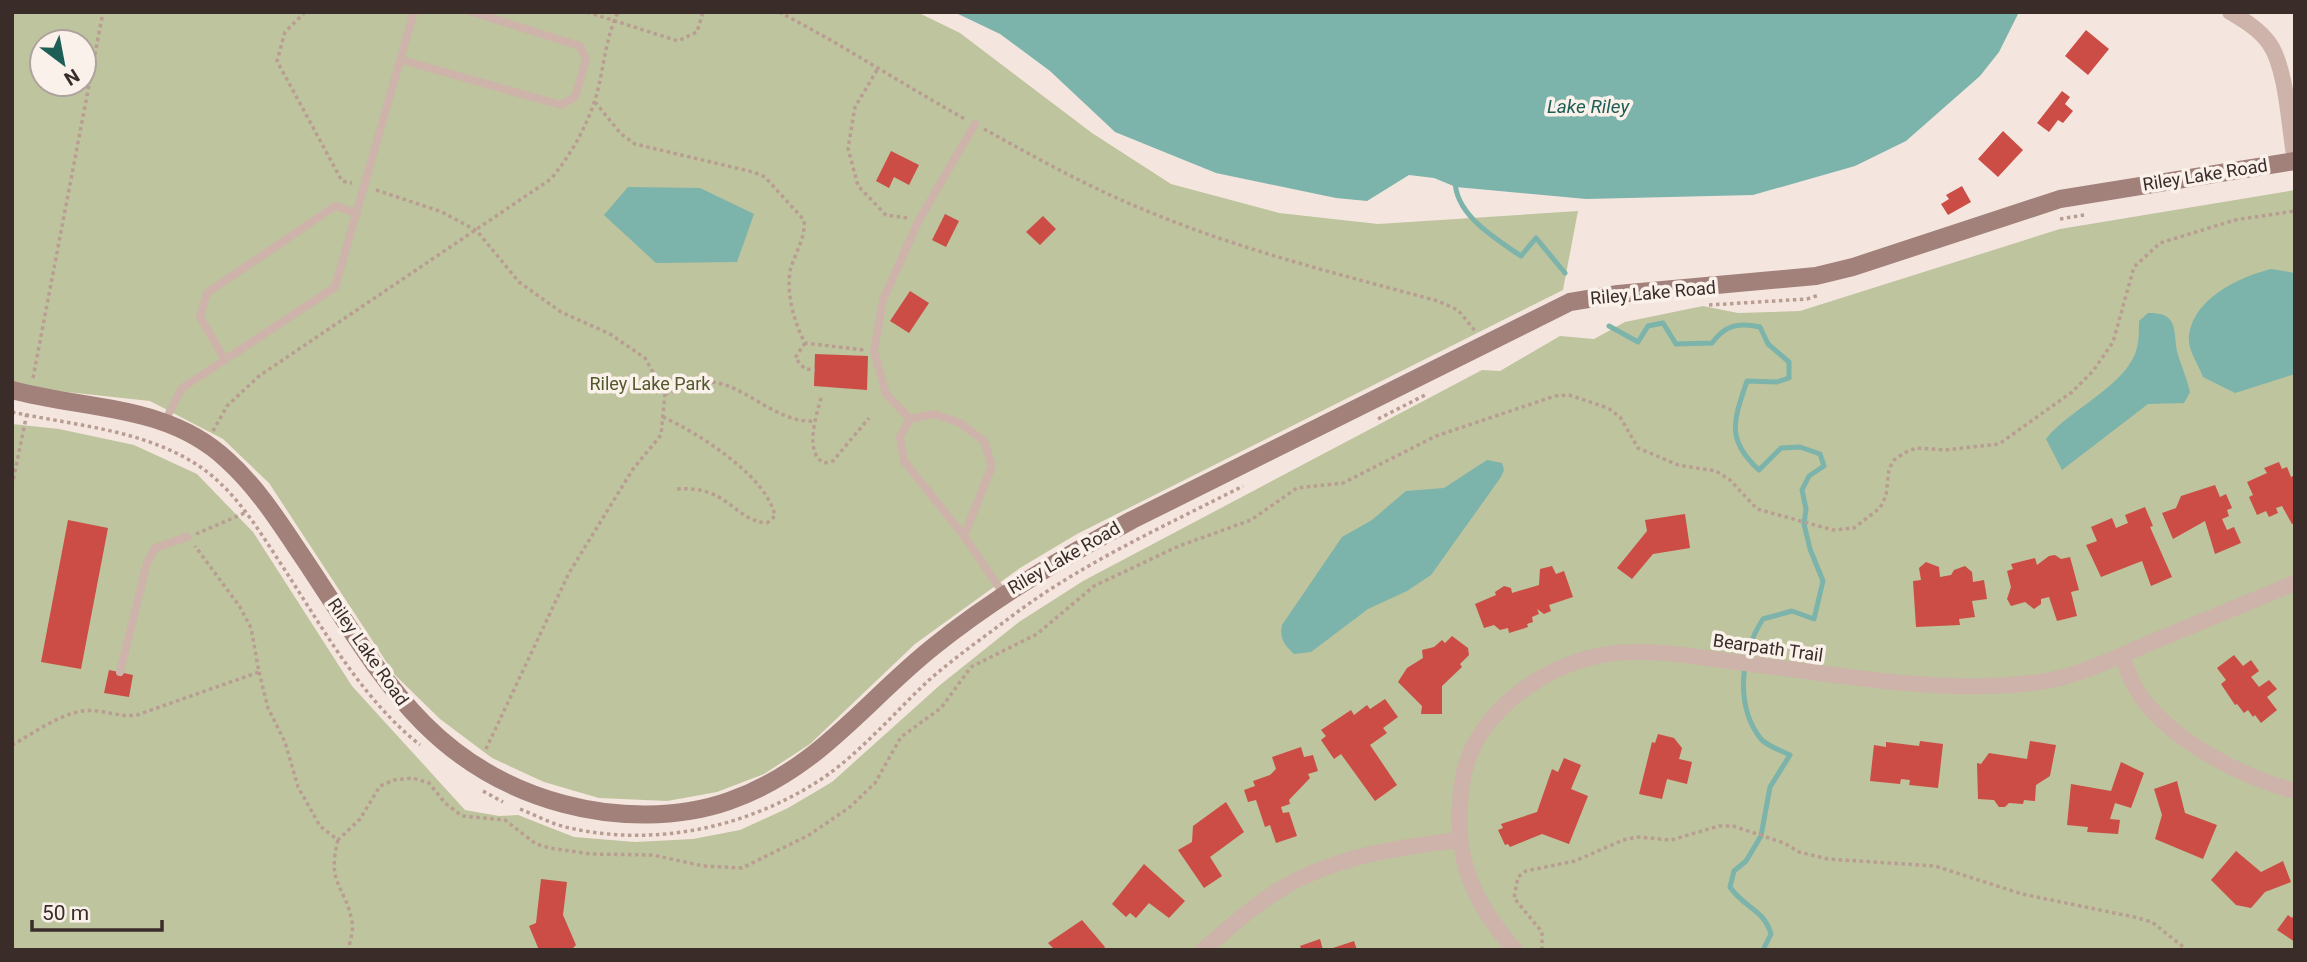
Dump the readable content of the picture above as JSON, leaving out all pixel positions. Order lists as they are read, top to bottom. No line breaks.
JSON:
{"streets":{"street":["Riley Lake Road","Bearpath Trail"]},"water":["Lake Riley"],"parks":["Riley Lake Park"],"scale_bar":"50 m","north":"bottom right"}
